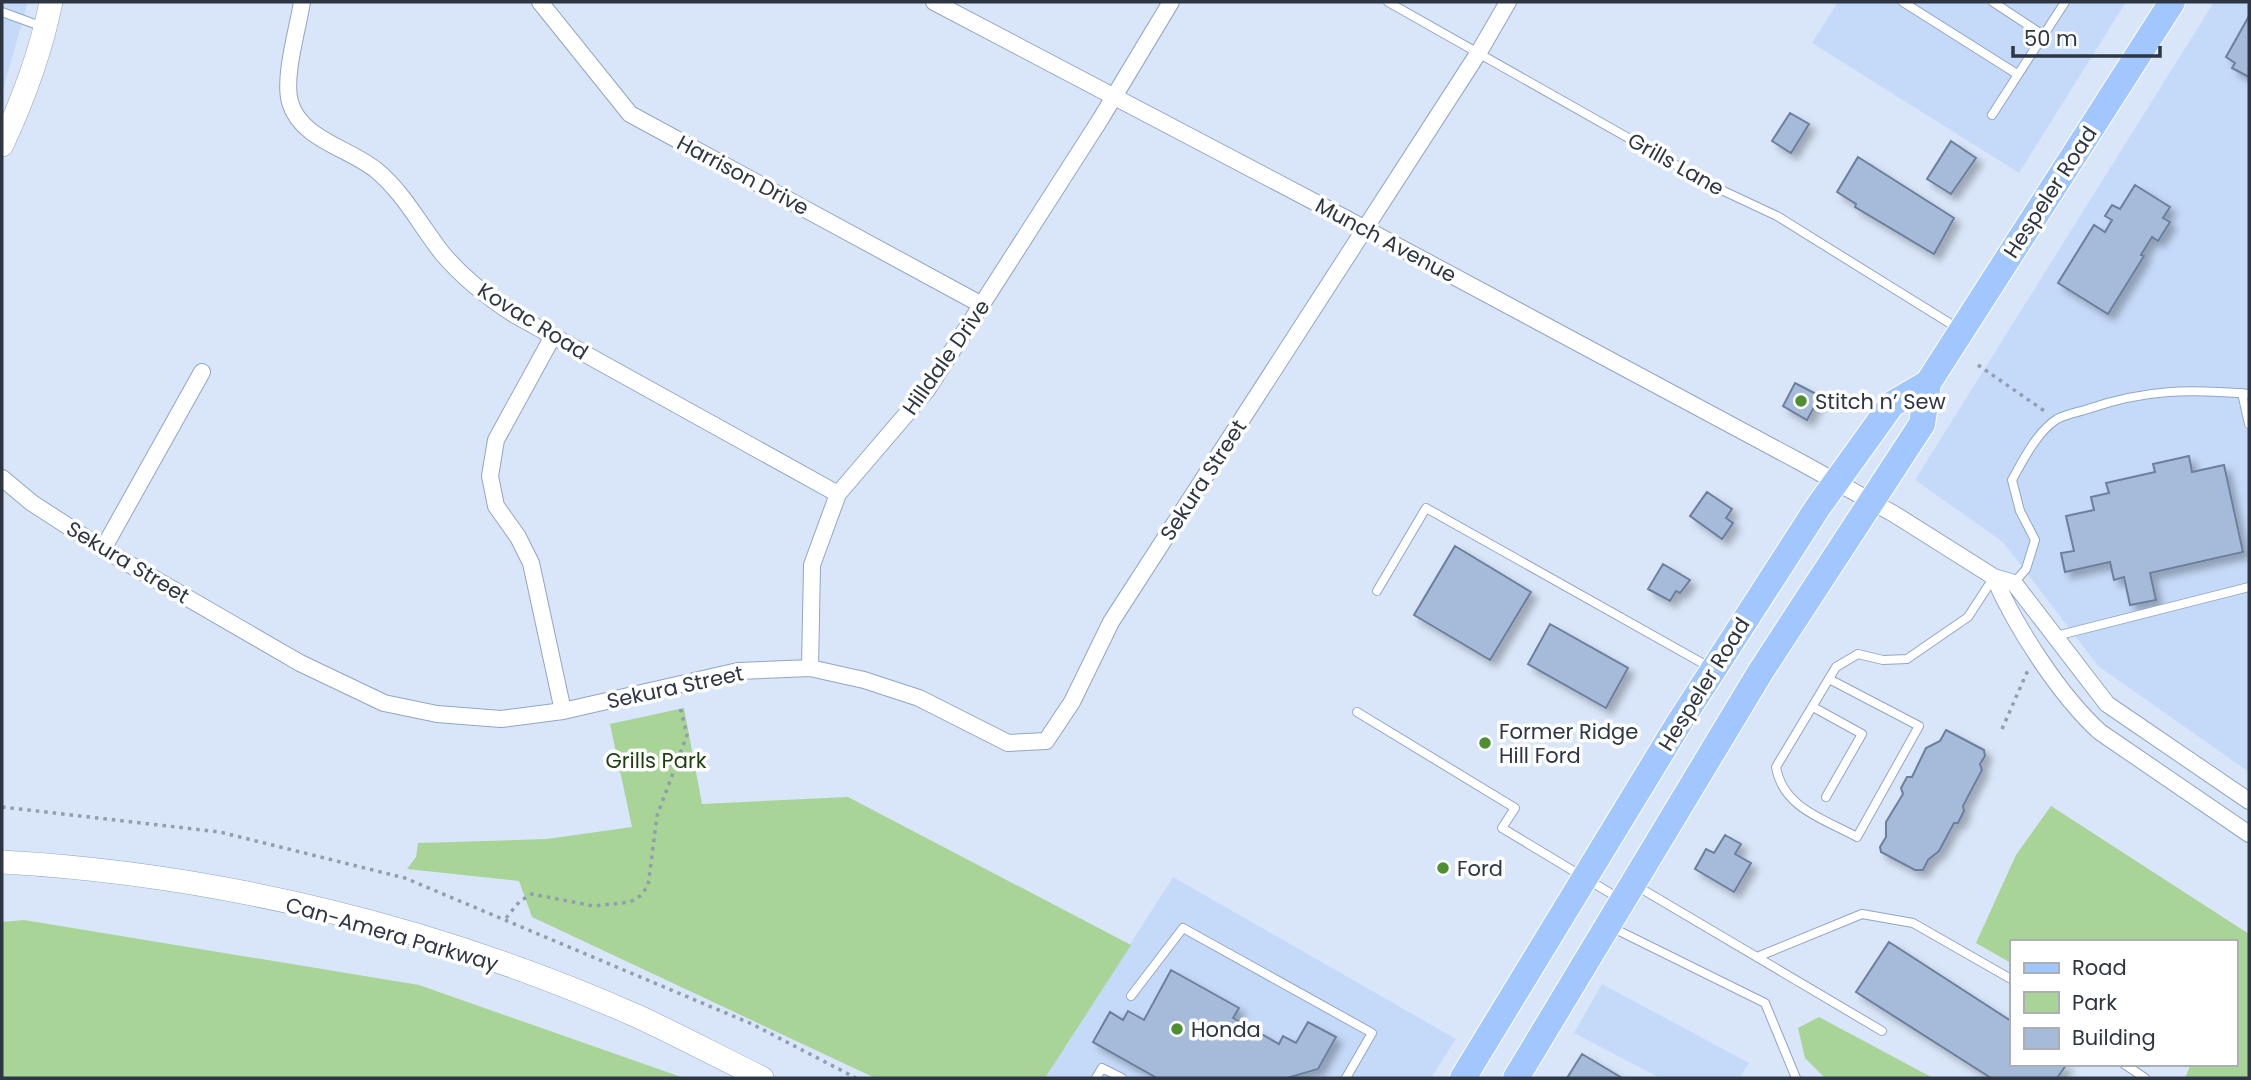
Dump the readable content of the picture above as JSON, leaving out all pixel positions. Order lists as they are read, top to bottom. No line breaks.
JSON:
{"streets":{"main road":["Hespeler Road","Can-Amera Parkway"],"street":["Harrison Drive","Munch Avenue","Kovac Road","Hilldale Drive","Sekura Street"],"lane":["Grills Lane"]},"crossings":[["Grills Lane","Hespeler Road"],["Grills Lane","Sekura Street"],["Harrison Drive","Hilldale Drive"],["Hespeler Road","Munch Avenue"],["Munch Avenue","Hilldale Drive"],["Munch Avenue","Sekura Street"],["Kovac Road","Hilldale Drive"],["Hilldale Drive","Sekura Street"]],"parks":["Grills Park"],"places":["Stitch n’ Sew","Former Ridge Hill Ford","Ford","Honda"],"legend":["Road","Park","Building"],"scale_bar":"50 m"}
